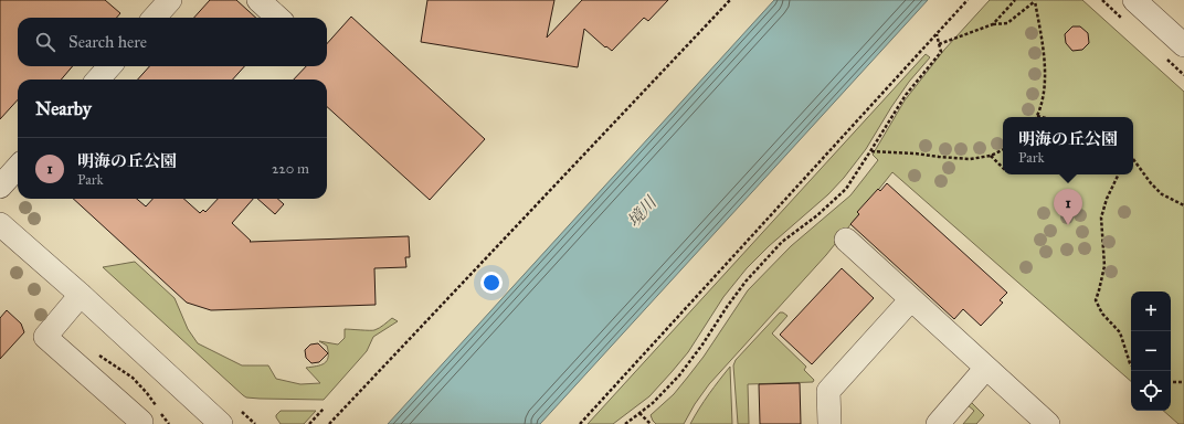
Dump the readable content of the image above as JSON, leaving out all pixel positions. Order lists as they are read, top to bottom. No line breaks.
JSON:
{"water":["境川"],"page":{"search":"Search here","heading":"Nearby","popup":["明海の丘公園","Park"],"list":[{"mark":"1","name":"明海の丘公園","note":"Park","value":"220 m"}],"pins":"1","map_buttons":["+","−"]}}
